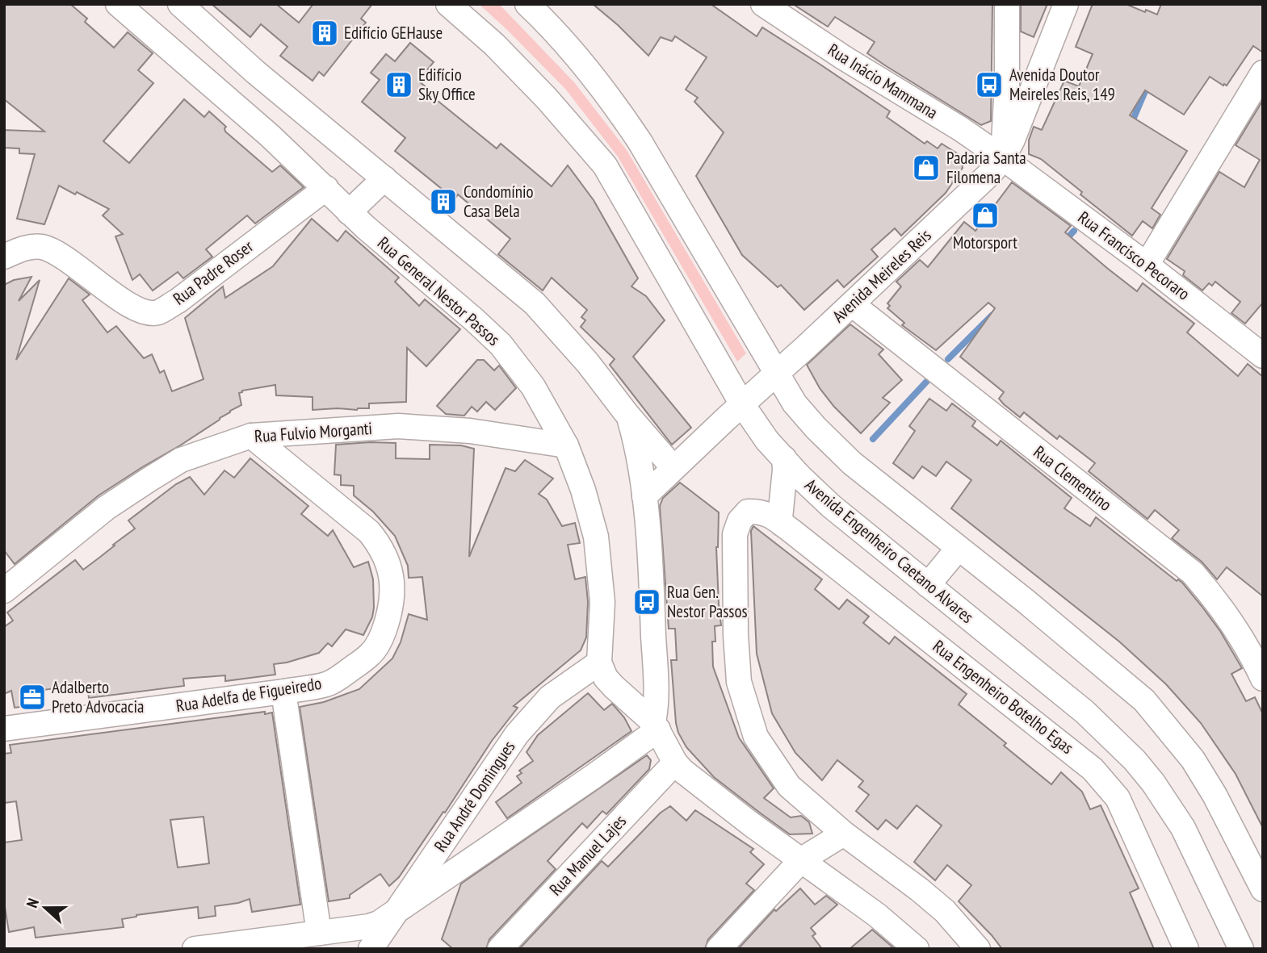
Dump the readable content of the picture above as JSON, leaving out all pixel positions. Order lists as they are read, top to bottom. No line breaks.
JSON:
{"streets":{"street":["Rua Inácio Mammana","Rua Francisco Pecoraro","Rua Padre Roser","Avenida Meireles Reis","Rua General Nestor Passos","Rua Fulvio Morganti","Rua Clementino","Avenida Engenheiro Caetano Alvares","Rua Adelfa de Figueiredo","Rua Engenheiro Botelho Egas","Rua André Domingues","Rua Manuel Lajes"]},"crossings":[["Rua Inácio Mammana","Rua Francisco Pecoraro"],["Rua Inácio Mammana","Avenida Meireles Reis"],["Rua Francisco Pecoraro","Avenida Meireles Reis"],["Rua Padre Roser","Rua General Nestor Passos"],["Avenida Meireles Reis","Rua Clementino"],["Avenida Meireles Reis","Avenida Engenheiro Caetano Alvares"],["Rua General Nestor Passos","Rua Fulvio Morganti"],["Rua General Nestor Passos","Rua André Domingues"],["Rua Fulvio Morganti","Rua Adelfa de Figueiredo"]],"places":{"building":["Edifício GEHause","Edifício Sky Office","Condomínio Casa Bela"],"bus stop":["Avenida Doutor Meireles Reis, 149","Rua Gen. Nestor Passos"],"shop":["Padaria Santa Filomena","Motorsport"],"office":["Adalberto Preto Advocacia"]},"north":"left"}
